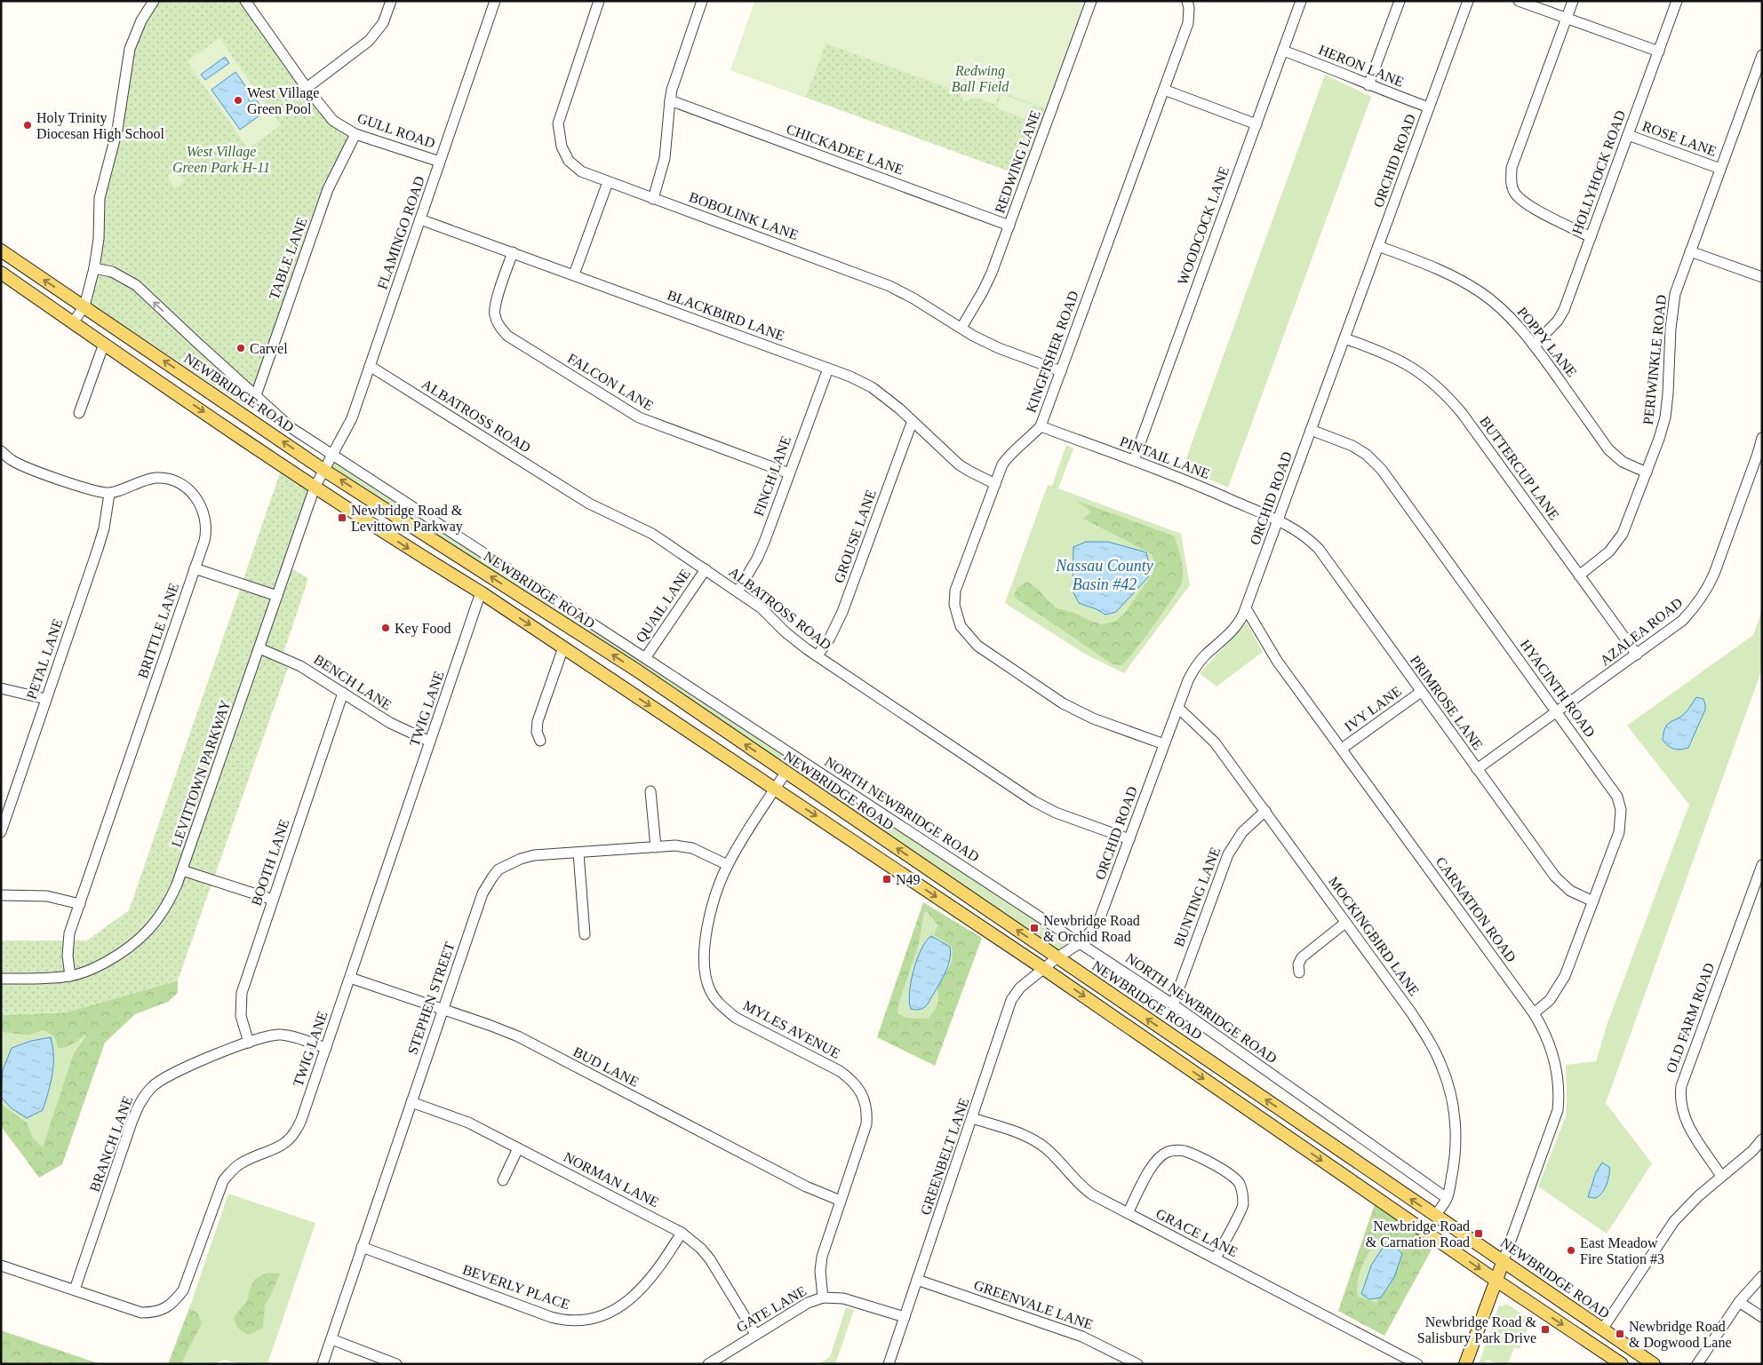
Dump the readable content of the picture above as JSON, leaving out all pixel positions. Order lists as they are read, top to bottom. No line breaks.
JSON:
{"streets":{"main road":["NEWBRIDGE ROAD"],"street":["HERON LANE","GULL ROAD","ROSE LANE","CHICKADEE LANE","ORCHID ROAD","REDWING LANE","HOLLYHOCK ROAD","BOBOLINK LANE","WOODCOCK LANE","FLAMINGO ROAD","TABLE LANE","BLACKBIRD LANE","POPPY LANE","KINGFISHER ROAD","PERIWINKLE ROAD","FALCON LANE","ALBATROSS ROAD","PINTAIL LANE","BUTTERCUP LANE","FINCH LANE","GROUSE LANE","QUAIL LANE","BRITTLE LANE","AZALEA ROAD","PETAL LANE","BENCH LANE","HYACINTH ROAD","PRIMROSE LANE","TWIG LANE","IVY LANE","LEVITTOWN PARKWAY","NORTH NEWBRIDGE ROAD","BOOTH LANE","BUNTING LANE","CARNATION ROAD","MOCKINGBIRD LANE","STEPHEN STREET","OLD FARM ROAD","MYLES AVENUE","BUD LANE","BRANCH LANE","GREENBELT LANE","NORMAN LANE","GRACE LANE","BEVERLY PLACE","GREENVALE LANE","GATE LANE"]},"crossings":[["HERON LANE","ORCHID ROAD"],["HERON LANE","WOODCOCK LANE"],["GULL ROAD","FLAMINGO ROAD"],["GULL ROAD","TABLE LANE"],["ROSE LANE","HOLLYHOCK ROAD"],["ROSE LANE","PERIWINKLE ROAD"],["CHICKADEE LANE","REDWING LANE"],["ORCHID ROAD","POPPY LANE"],["ORCHID ROAD","KINGFISHER ROAD"],["ORCHID ROAD","NEWBRIDGE ROAD"],["ORCHID ROAD","ALBATROSS ROAD"],["ORCHID ROAD","PINTAIL LANE"],["ORCHID ROAD","BUTTERCUP LANE"],["ORCHID ROAD","HYACINTH ROAD"],["ORCHID ROAD","PRIMROSE LANE"],["ORCHID ROAD","NORTH NEWBRIDGE ROAD"],["ORCHID ROAD","CARNATION ROAD"],["ORCHID ROAD","MOCKINGBIRD LANE"],["ORCHID ROAD","GREENBELT LANE"],["REDWING LANE","BOBOLINK LANE"],["HOLLYHOCK ROAD","POPPY LANE"],["BOBOLINK LANE","KINGFISHER ROAD"],["WOODCOCK LANE","PINTAIL LANE"],["FLAMINGO ROAD","BLACKBIRD LANE"],["FLAMINGO ROAD","NEWBRIDGE ROAD"],["FLAMINGO ROAD","ALBATROSS ROAD"],["FLAMINGO ROAD","LEVITTOWN PARKWAY"],["FLAMINGO ROAD","NORTH NEWBRIDGE ROAD"],["TABLE LANE","NORTH NEWBRIDGE ROAD"],["BLACKBIRD LANE","KINGFISHER ROAD"],["BLACKBIRD LANE","FALCON LANE"],["BLACKBIRD LANE","FINCH LANE"],["BLACKBIRD LANE","GROUSE LANE"],["POPPY LANE","PERIWINKLE ROAD"],["KINGFISHER ROAD","PINTAIL LANE"],["PERIWINKLE ROAD","BUTTERCUP LANE"],["FALCON LANE","FINCH LANE"],["NEWBRIDGE ROAD","LEVITTOWN PARKWAY"],["NEWBRIDGE ROAD","CARNATION ROAD"],["NEWBRIDGE ROAD","MOCKINGBIRD LANE"],["NEWBRIDGE ROAD","MYLES AVENUE"],["ALBATROSS ROAD","FINCH LANE"],["ALBATROSS ROAD","GROUSE LANE"],["ALBATROSS ROAD","QUAIL LANE"],["PINTAIL LANE","PRIMROSE LANE"],["BUTTERCUP LANE","AZALEA ROAD"],["QUAIL LANE","NORTH NEWBRIDGE ROAD"],["BRITTLE LANE","PETAL LANE"],["BRITTLE LANE","LEVITTOWN PARKWAY"],["AZALEA ROAD","HYACINTH ROAD"],["AZALEA ROAD","PRIMROSE LANE"],["BENCH LANE","TWIG LANE"],["BENCH LANE","LEVITTOWN PARKWAY"],["BENCH LANE","BOOTH LANE"],["HYACINTH ROAD","PRIMROSE LANE"],["HYACINTH ROAD","CARNATION ROAD"],["PRIMROSE LANE","IVY LANE"],["TWIG LANE","BUD LANE"],["TWIG LANE","BRANCH LANE"],["IVY LANE","CARNATION ROAD"],["NORTH NEWBRIDGE ROAD","BUNTING LANE"],["NORTH NEWBRIDGE ROAD","MOCKINGBIRD LANE"],["BOOTH LANE","BRANCH LANE"],["BUNTING LANE","MOCKINGBIRD LANE"],["STEPHEN STREET","MYLES AVENUE"],["STEPHEN STREET","BUD LANE"],["STEPHEN STREET","NORMAN LANE"],["STEPHEN STREET","BEVERLY PLACE"],["MYLES AVENUE","BUD LANE"],["MYLES AVENUE","GATE LANE"],["GREENBELT LANE","GRACE LANE"],["GREENBELT LANE","GREENVALE LANE"],["GREENBELT LANE","GATE LANE"],["NORMAN LANE","BEVERLY PLACE"],["NORMAN LANE","GATE LANE"]],"water":["Nassau County Basin #42"],"parks":["Redwing Ball Field","West Village Green Park H-11"],"places":{"other":["West Village Green Pool","Holy Trinity Diocesan High School","Carvel","Key Food","East Meadow Fire Station #3"],"transit":["Newbridge Road & Levittown Parkway","N49","Newbridge Road & Orchid Road","Newbridge Road & Carnation Road","Newbridge Road & Salisbury Park Drive","Newbridge Road & Dogwood Lane"]}}
